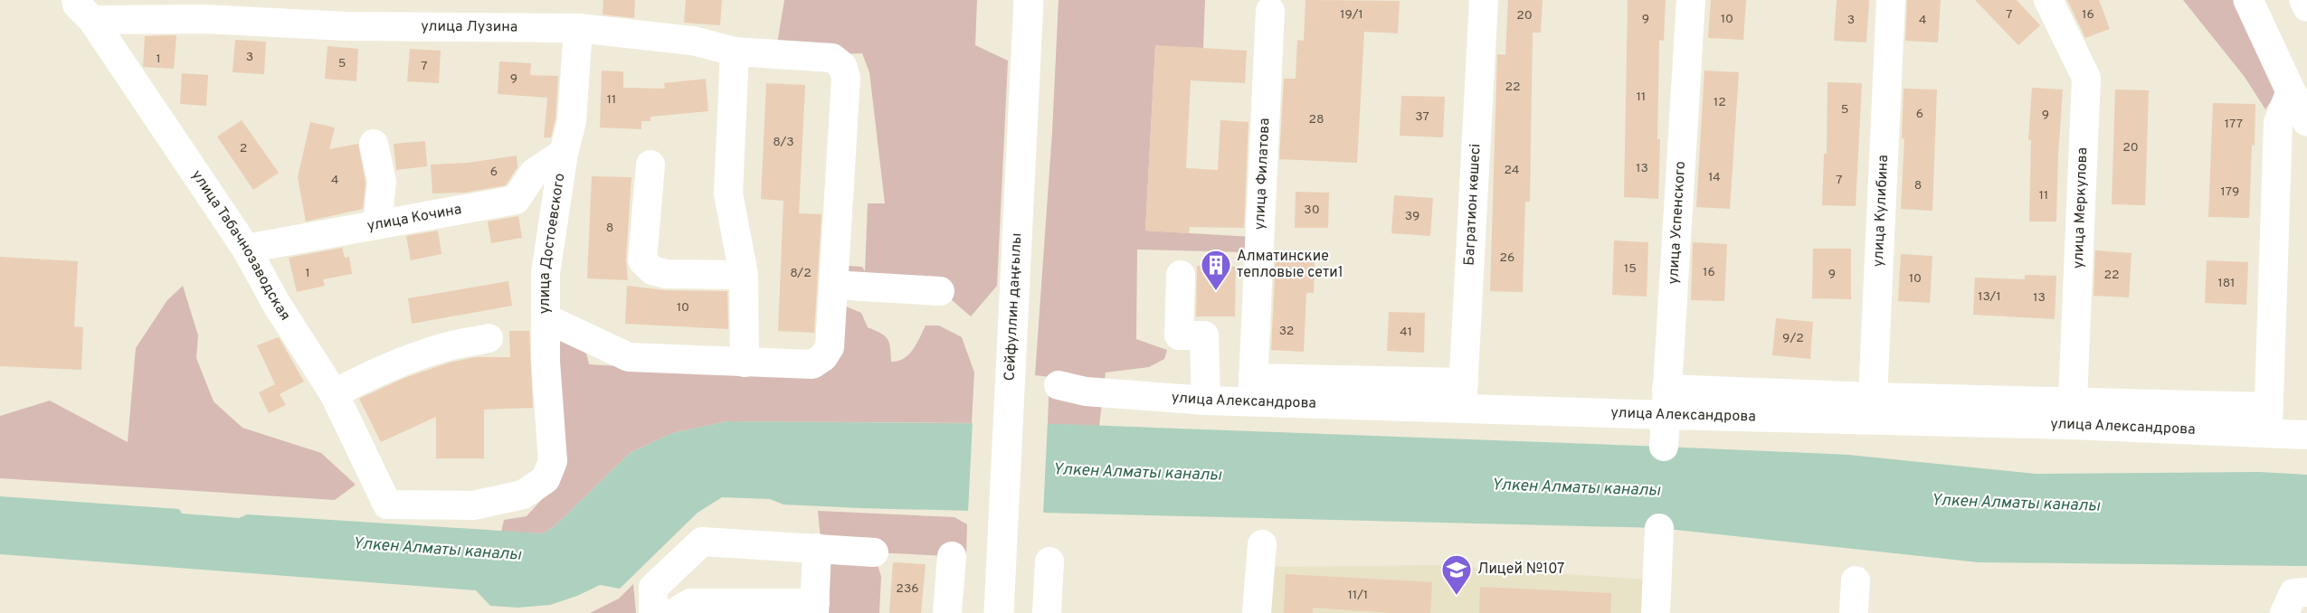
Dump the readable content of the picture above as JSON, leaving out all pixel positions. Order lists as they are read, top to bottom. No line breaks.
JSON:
{"streets":{"main road":["Сейфуллин даңғылы"],"street":["улица Лузина","улица Филатова","Багратион көшесі","улица Меркулова","улица Кулибина","улица Кочина","улица Успенского","улица Достоевского","улица Табачнозаводская","улица Александрова"]},"crossings":[["улица Лузина","улица Достоевского"],["улица Лузина","улица Табачнозаводская"],["улица Филатова","улица Александрова"],["Багратион көшесі","улица Александрова"],["улица Меркулова","улица Александрова"],["улица Кулибина","улица Александрова"],["улица Кочина","улица Достоевского"],["улица Кочина","улица Табачнозаводская"],["улица Успенского","улица Александрова"],["улица Достоевского","улица Табачнозаводская"]],"water":["Үлкен Алматы каналы"],"places":{"building":["Алматинские тепловые сети1"],"school or university":["Лицей №107"]},"house_numbers":["19/1","7","16","20","9","10","3","4","3","1","5","7","9","22","11","11","12","5","6","9","37","28","177","8/3","20","2","13","24","6","14","4","7","8","179","11","30","39","8","26","15","16","1","8/2","9","22","10","181","13/1","13","10","32","41","9/2","236","11/1"]}
